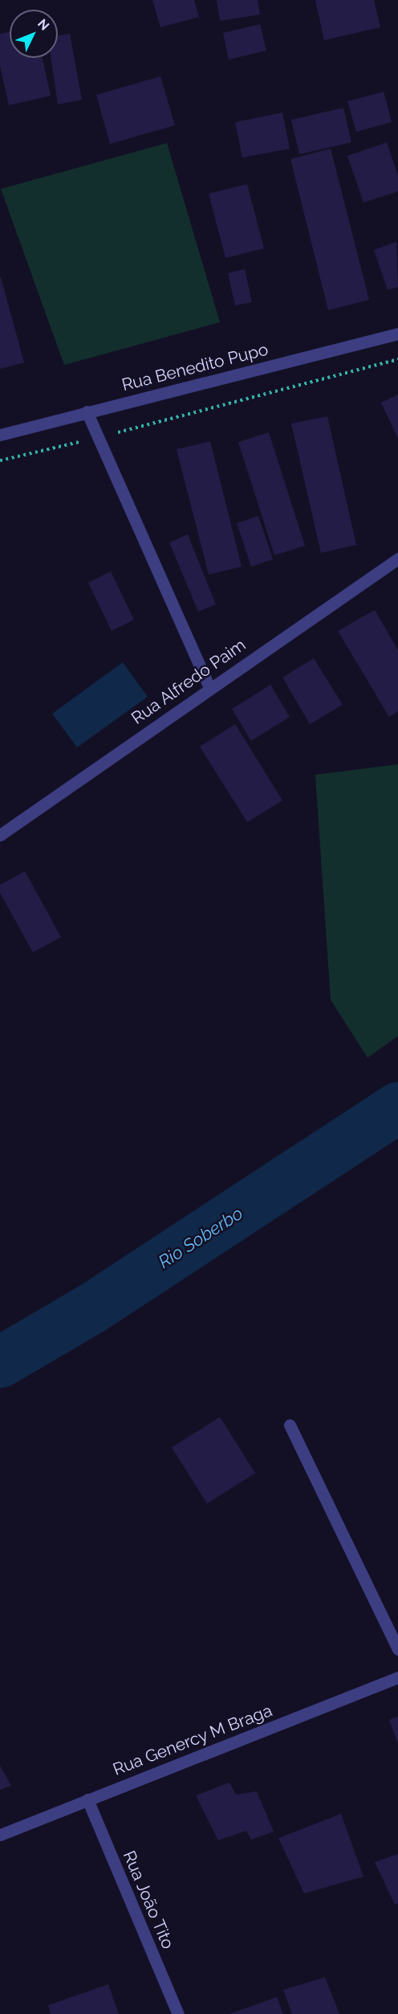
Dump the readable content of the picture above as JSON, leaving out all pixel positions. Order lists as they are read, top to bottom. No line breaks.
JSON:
{"streets":{"street":["Rua Benedito Pupo","Rua Alfredo Paim","Rua Genercy M Braga","Rua João Tito"]},"crossings":[["Rua Genercy M Braga","Rua João Tito"]],"water":["Rio Soberbo"],"north":"top right"}
